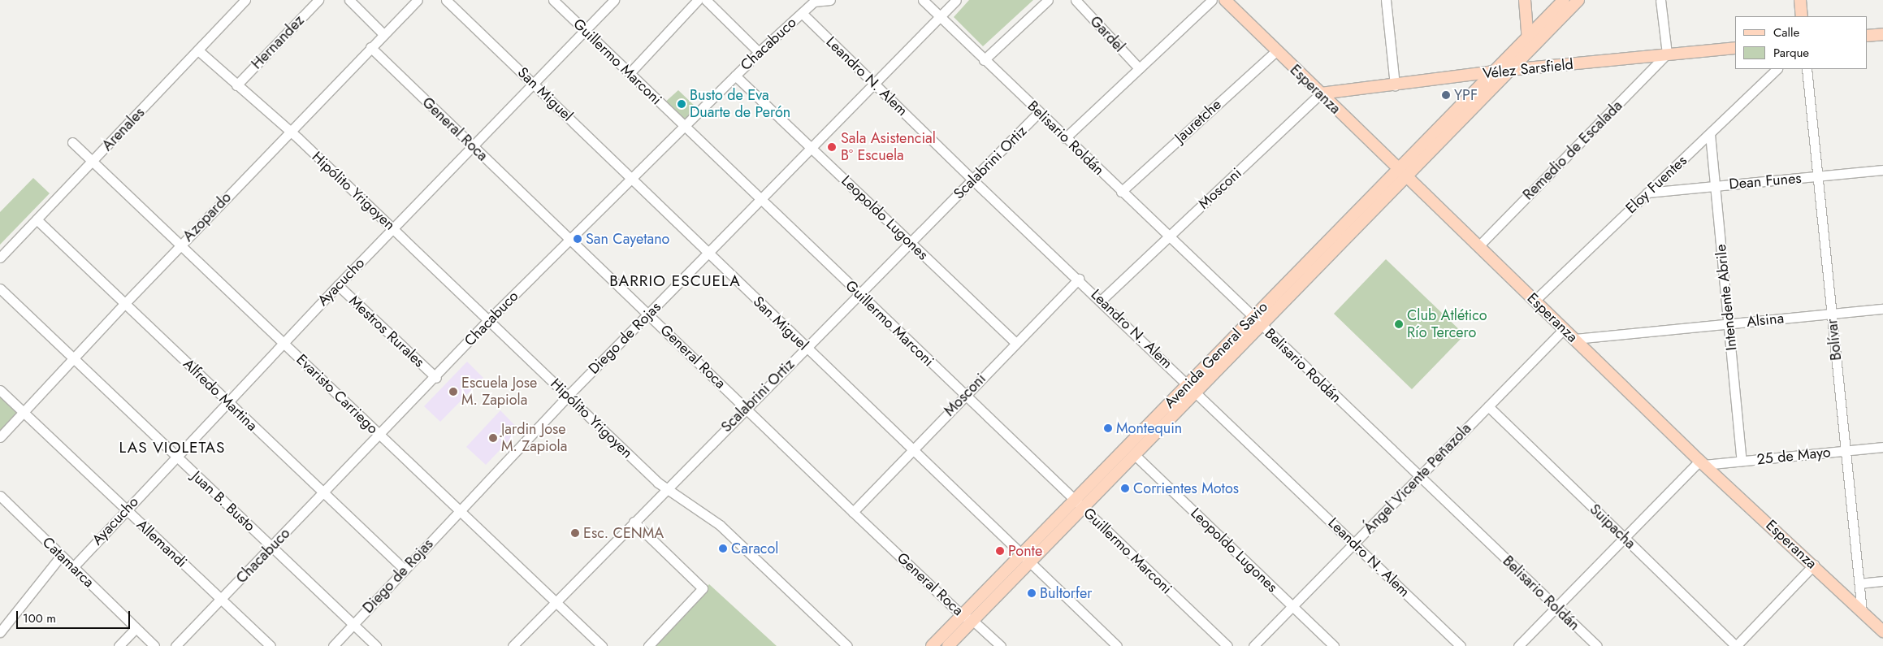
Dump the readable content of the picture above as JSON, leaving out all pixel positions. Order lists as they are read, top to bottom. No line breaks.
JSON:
{"streets":{"main road":["Vélez Sarsfield","Esperanza","Avenida General Savio"],"street":["Gardel","Hernandez","Chacabuco","Guillermo Marconi","Leandro N. Alem","San Miguel","Jauretche","Arenales","General Roca","Belisario Roldán","Remedio de Escalada","Scalabrini Ortiz","Dean Funes","Eloy Fuentes","Mosconi","Hipólito Yrigoyen","Azopardo","Leopoldo Lugones","Ayacucho","Intendente Abrile","Alsina","Mestros Rurales","Diego de Rojas","Bolívar","Evaristo Carriego","Alfredo Martina","25 de Mayo","Ángel Vicente Peñazola","Juan B. Busto","Suipacha","Allemandi","Catamarca"]},"crossings":[["Hernandez","Hipólito Yrigoyen"],["Chacabuco","Guillermo Marconi"],["Chacabuco","Leandro N. Alem"],["Chacabuco","San Miguel"],["Chacabuco","General Roca"],["Chacabuco","Hipólito Yrigoyen"],["Chacabuco","Leopoldo Lugones"],["Chacabuco","Mestros Rurales"],["Chacabuco","Evaristo Carriego"],["Chacabuco","Alfredo Martina"],["Chacabuco","Juan B. Busto"],["Chacabuco","Allemandi"],["Guillermo Marconi","Scalabrini Ortiz"],["Guillermo Marconi","Mosconi"],["Guillermo Marconi","Ayacucho"],["Guillermo Marconi","Diego de Rojas"],["Guillermo Marconi","Avenida General Savio"],["Vélez Sarsfield","Esperanza"],["Vélez Sarsfield","Remedio de Escalada"],["Vélez Sarsfield","Mosconi"],["Leandro N. Alem","Scalabrini Ortiz"],["Leandro N. Alem","Mosconi"],["Leandro N. Alem","Diego de Rojas"],["Leandro N. Alem","Avenida General Savio"],["Leandro N. Alem","Ángel Vicente Peñazola"],["Esperanza","Jauretche"],["Esperanza","Remedio de Escalada"],["Esperanza","Eloy Fuentes"],["Esperanza","Mosconi"],["Esperanza","Alsina"],["Esperanza","Bolívar"],["Esperanza","Avenida General Savio"],["Esperanza","25 de Mayo"],["Esperanza","Ángel Vicente Peñazola"],["San Miguel","Scalabrini Ortiz"],["San Miguel","Mosconi"],["San Miguel","Ayacucho"],["San Miguel","Diego de Rojas"],["San Miguel","Avenida General Savio"],["Jauretche","Belisario Roldán"],["Arenales","Hipólito Yrigoyen"],["Arenales","Evaristo Carriego"],["Arenales","Alfredo Martina"],["General Roca","Scalabrini Ortiz"],["General Roca","Mosconi"],["General Roca","Azopardo"],["General Roca","Ayacucho"],["General Roca","Diego de Rojas"],["General Roca","Avenida General Savio"],["Belisario Roldán","Scalabrini Ortiz"],["Belisario Roldán","Mosconi"],["Belisario Roldán","Diego de Rojas"],["Belisario Roldán","Avenida General Savio"],["Belisario Roldán","Ángel Vicente Peñazola"],["Scalabrini Ortiz","Hipólito Yrigoyen"],["Scalabrini Ortiz","Leopoldo Lugones"],["Scalabrini Ortiz","Evaristo Carriego"],["Dean Funes","Eloy Fuentes"],["Dean Funes","Intendente Abrile"],["Dean Funes","Bolívar"],["Eloy Fuentes","Intendente Abrile"],["Mosconi","Leopoldo Lugones"],["Hipólito Yrigoyen","Azopardo"],["Hipólito Yrigoyen","Ayacucho"],["Hipólito Yrigoyen","Diego de Rojas"],["Azopardo","Evaristo Carriego"],["Azopardo","Alfredo Martina"],["Azopardo","Juan B. Busto"],["Azopardo","Allemandi"],["Leopoldo Lugones","Diego de Rojas"],["Leopoldo Lugones","Avenida General Savio"],["Leopoldo Lugones","Ángel Vicente Peñazola"],["Ayacucho","Mestros Rurales"],["Ayacucho","Evaristo Carriego"],["Ayacucho","Alfredo Martina"],["Ayacucho","Juan B. Busto"],["Ayacucho","Allemandi"],["Ayacucho","Catamarca"],["Intendente Abrile","Alsina"],["Intendente Abrile","25 de Mayo"],["Alsina","Bolívar"],["Diego de Rojas","Evaristo Carriego"],["Diego de Rojas","Alfredo Martina"],["Diego de Rojas","Juan B. Busto"],["Bolívar","25 de Mayo"],["Ángel Vicente Peñazola","Suipacha"]],"districts":["BARRIO ESCUELA","LAS VIOLETAS"],"places":["YPF","Busto de Eva Duarte de Perón","Sala Asistencial Bº Escuela","San Cayetano","Club Atlético Río Tercero","Escuela Jose M. Zapiola","Montequin","Jardin Jose M. Zapiola","Corrientes Motos","Esc. CENMA","Caracol","Ponte","Bultorfer"],"legend":["Calle","Parque"],"scale_bar":"100 m"}
